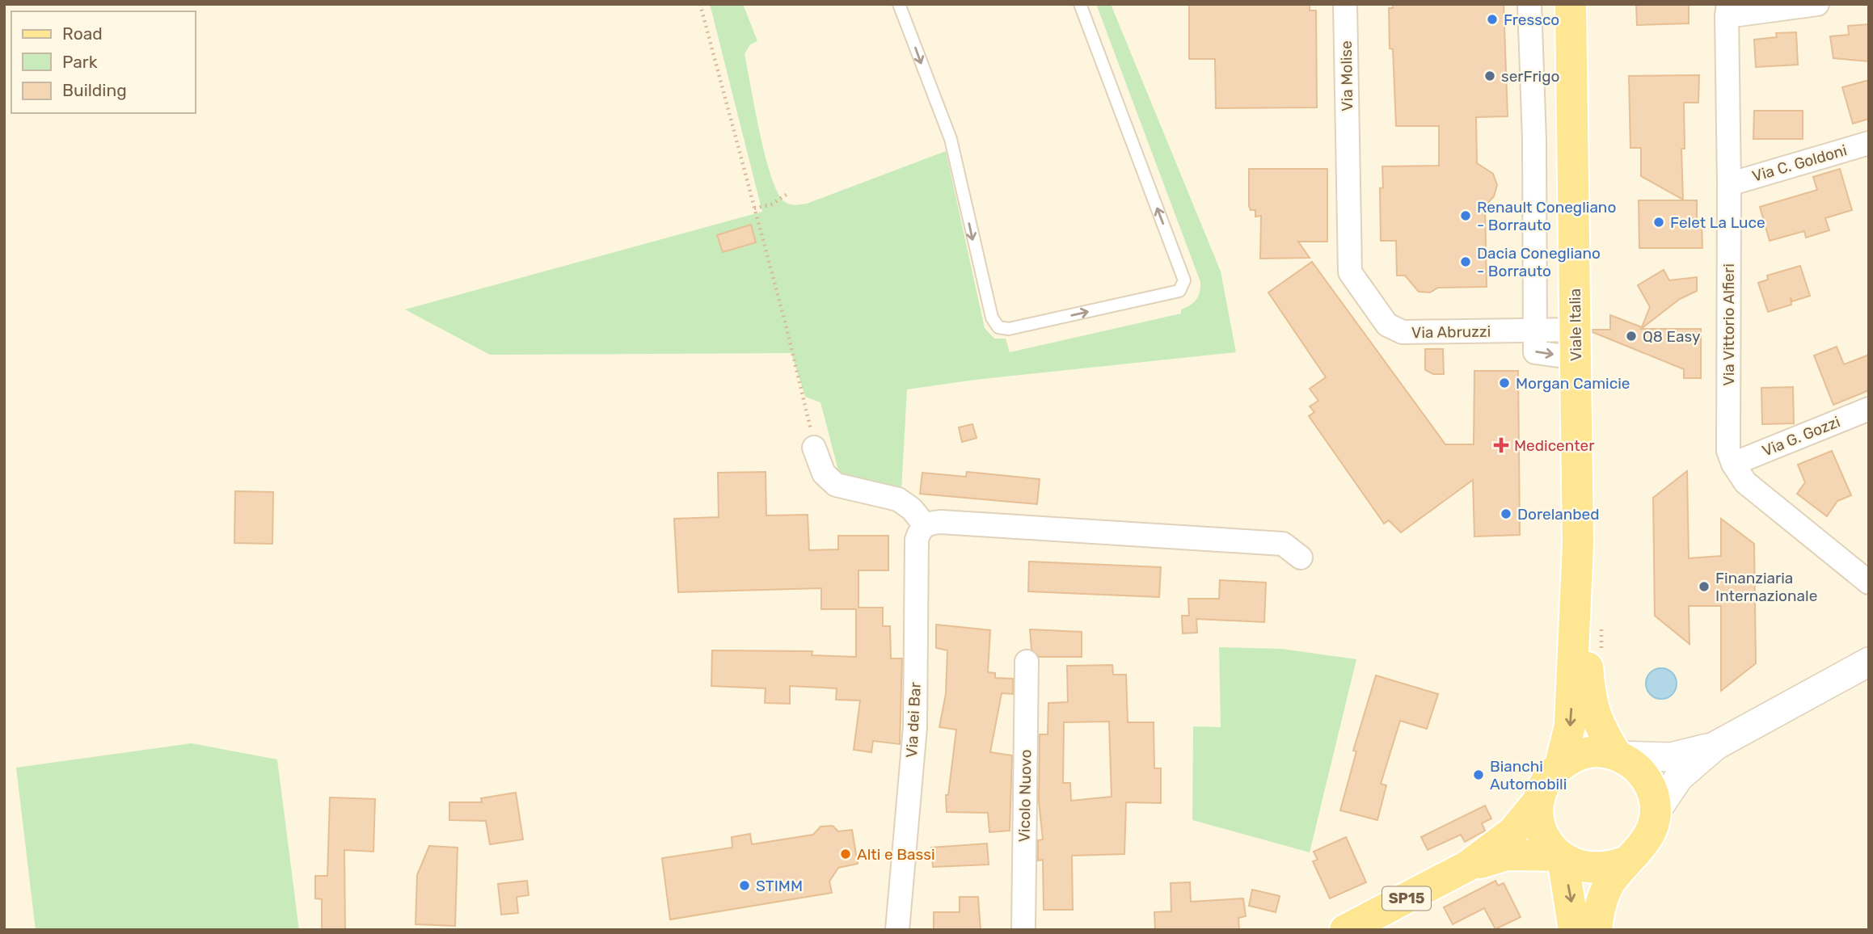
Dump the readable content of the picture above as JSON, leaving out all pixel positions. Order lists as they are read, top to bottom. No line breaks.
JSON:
{"streets":{"main road":["Viale Italia","SP15"],"street":["Via Molise","Via C. Goldoni","Via Vittorio Alfieri","Via Abruzzi","Via G. Gozzi","Via dei Bar","Vicolo Nuovo"]},"crossings":[["Via Molise","Via Abruzzi"],["Via C. Goldoni","Via Vittorio Alfieri"],["Viale Italia","Via Abruzzi"],["Via Vittorio Alfieri","Via G. Gozzi"]],"places":{"other":["Fressco","serFrigo","Renault Conegliano - Borrauto","Felet La Luce","Dacia Conegliano - Borrauto","Q8 Easy","Morgan Camicie","Dorelanbed","Finanziaria Internazionale","Bianchi Automobili","Alti e Bassi","STIMM"],"health":["Medicenter"]},"legend":["Road","Park","Building"]}
